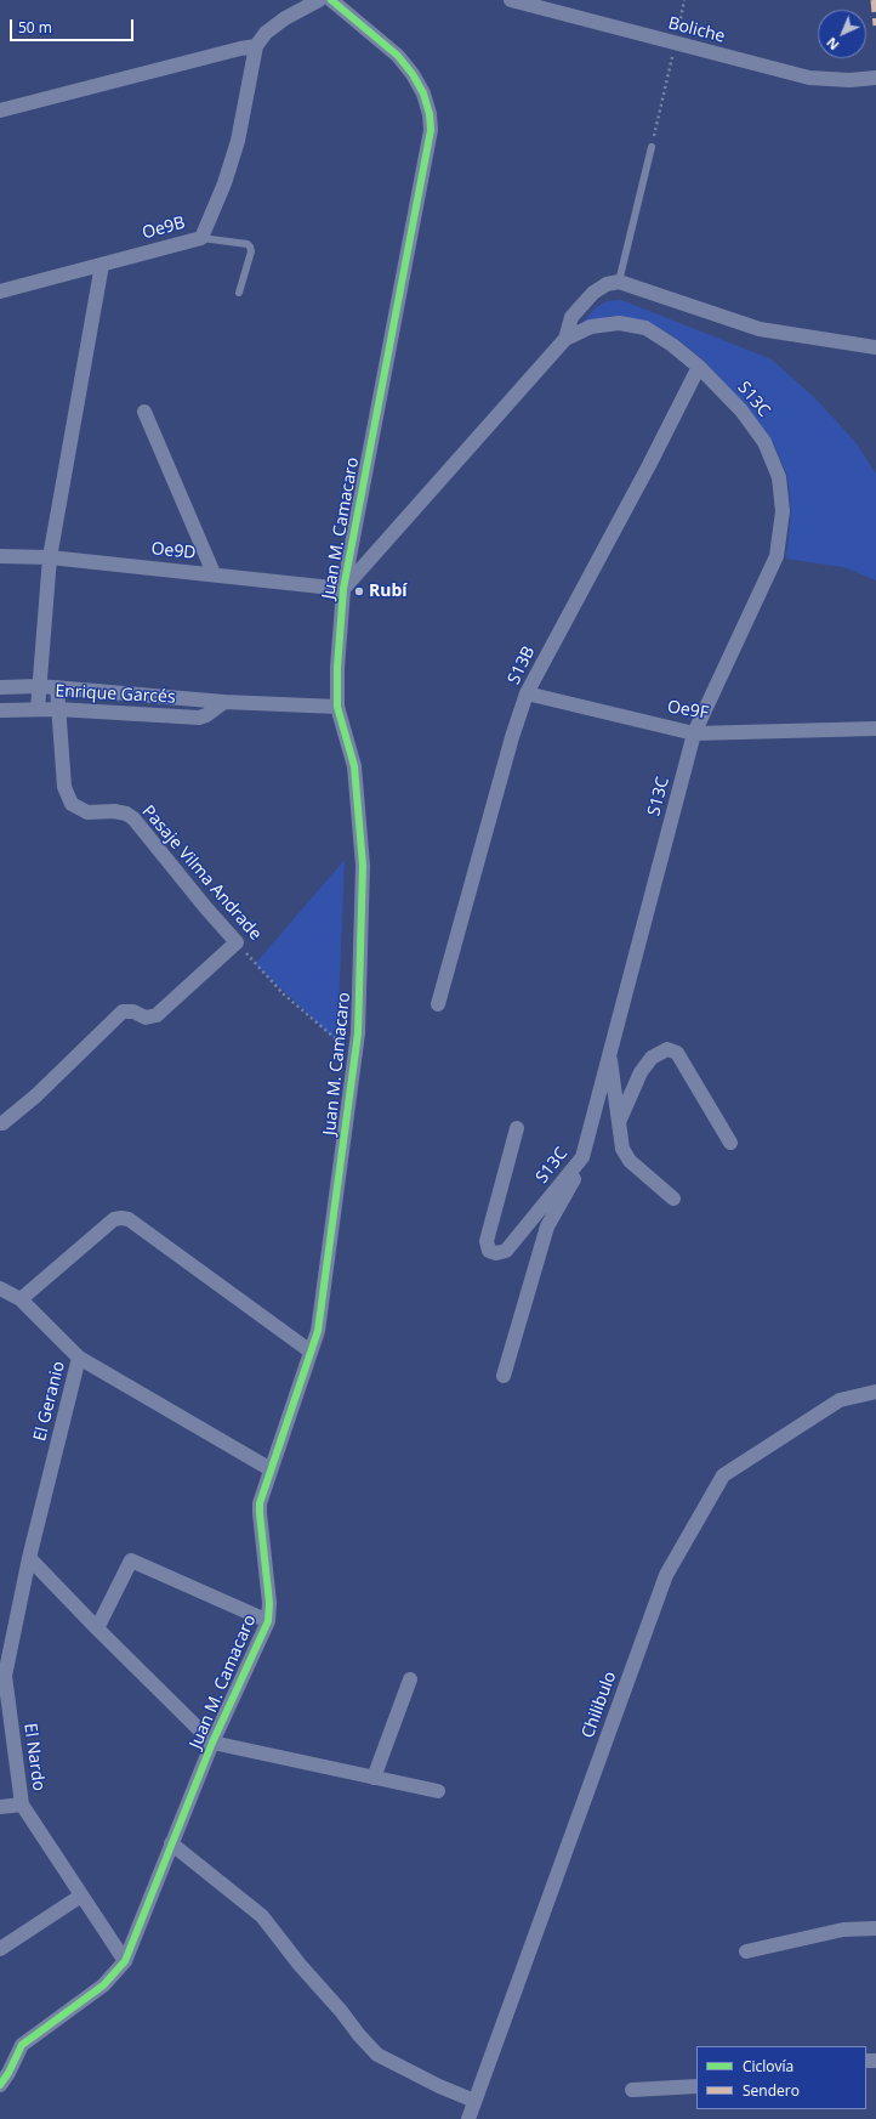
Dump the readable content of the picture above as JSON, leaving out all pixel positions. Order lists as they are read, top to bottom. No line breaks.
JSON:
{"streets":{"street":["Boliche","Oe9B","S13C","Juan M. Camacaro","Oe9D","S13B","Enrique Garcés","Oe9F","Pasaje Vilma Andrade","El Geranio","Chilibulo","El Nardo"]},"crossings":[["S13C","S13B"],["S13C","Oe9F"],["Juan M. Camacaro","Oe9D"],["Juan M. Camacaro","Enrique Garcés"],["Juan M. Camacaro","Pasaje Vilma Andrade"],["Juan M. Camacaro","El Nardo"],["S13B","Oe9F"],["Enrique Garcés","Pasaje Vilma Andrade"],["El Geranio","El Nardo"]],"places":["Rubí"],"legend":["Ciclovía","Sendero"],"scale_bar":"50 m","north":"bottom left"}
